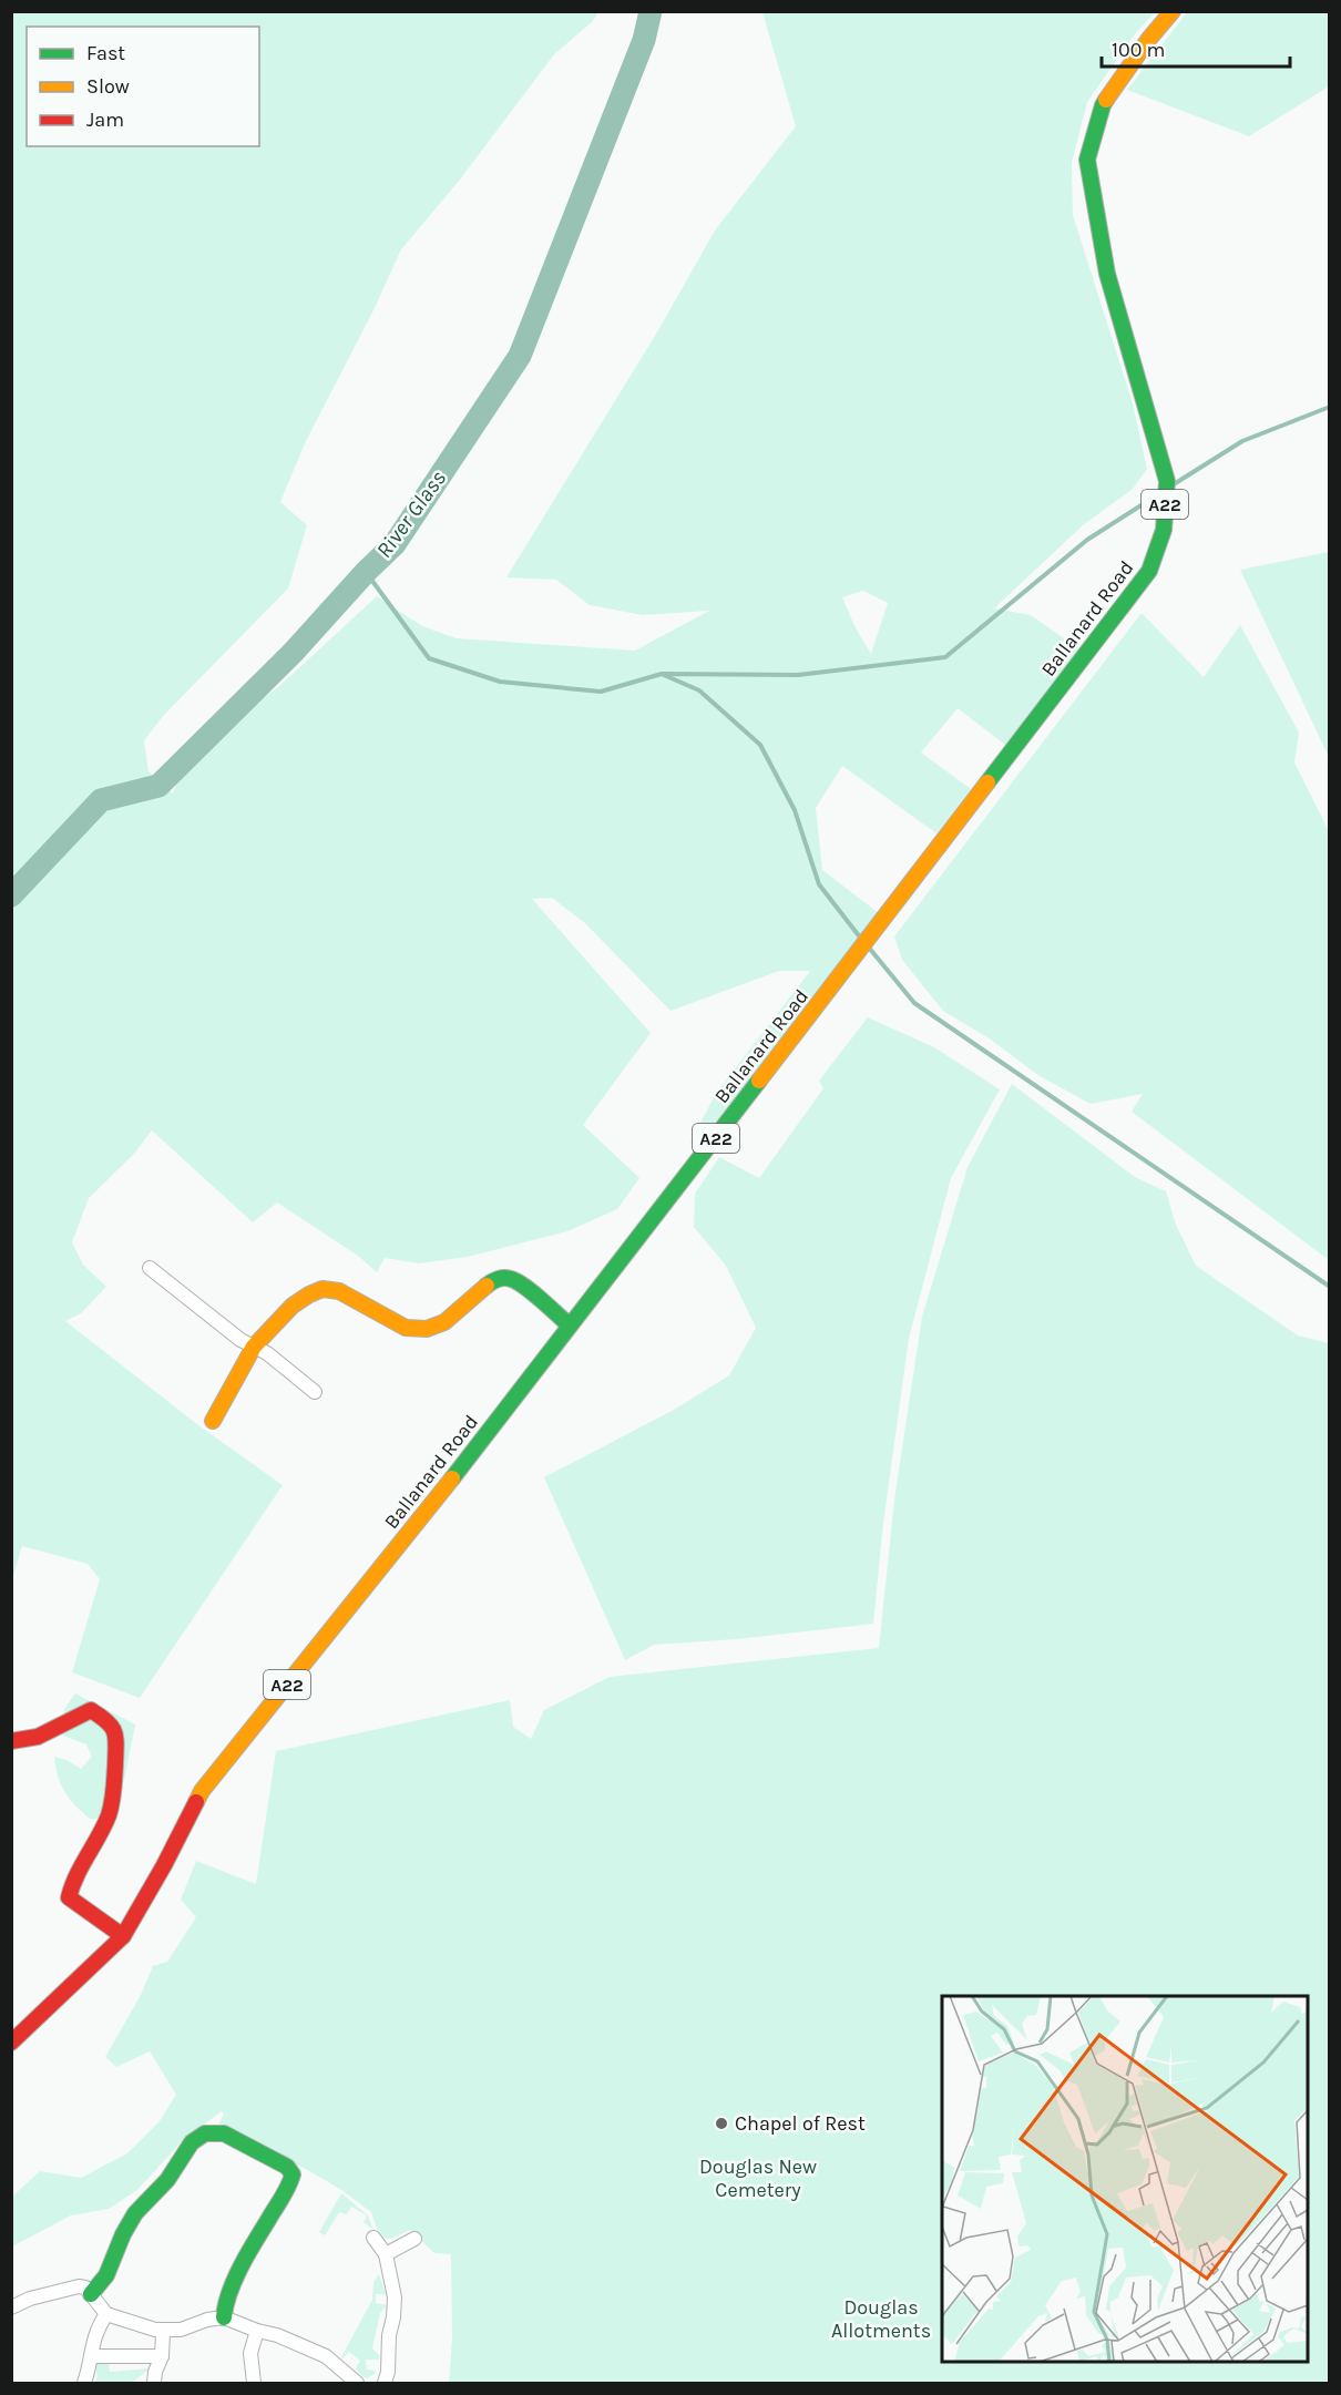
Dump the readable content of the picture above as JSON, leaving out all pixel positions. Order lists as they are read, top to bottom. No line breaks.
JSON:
{"streets":{"main road":["A22","Ballanard Road"]},"water":["River Glass"],"parks":["Douglas New Cemetery","Douglas Allotments"],"places":["Chapel of Rest"],"legend":["Fast","Slow","Jam"],"scale_bar":"100 m"}
